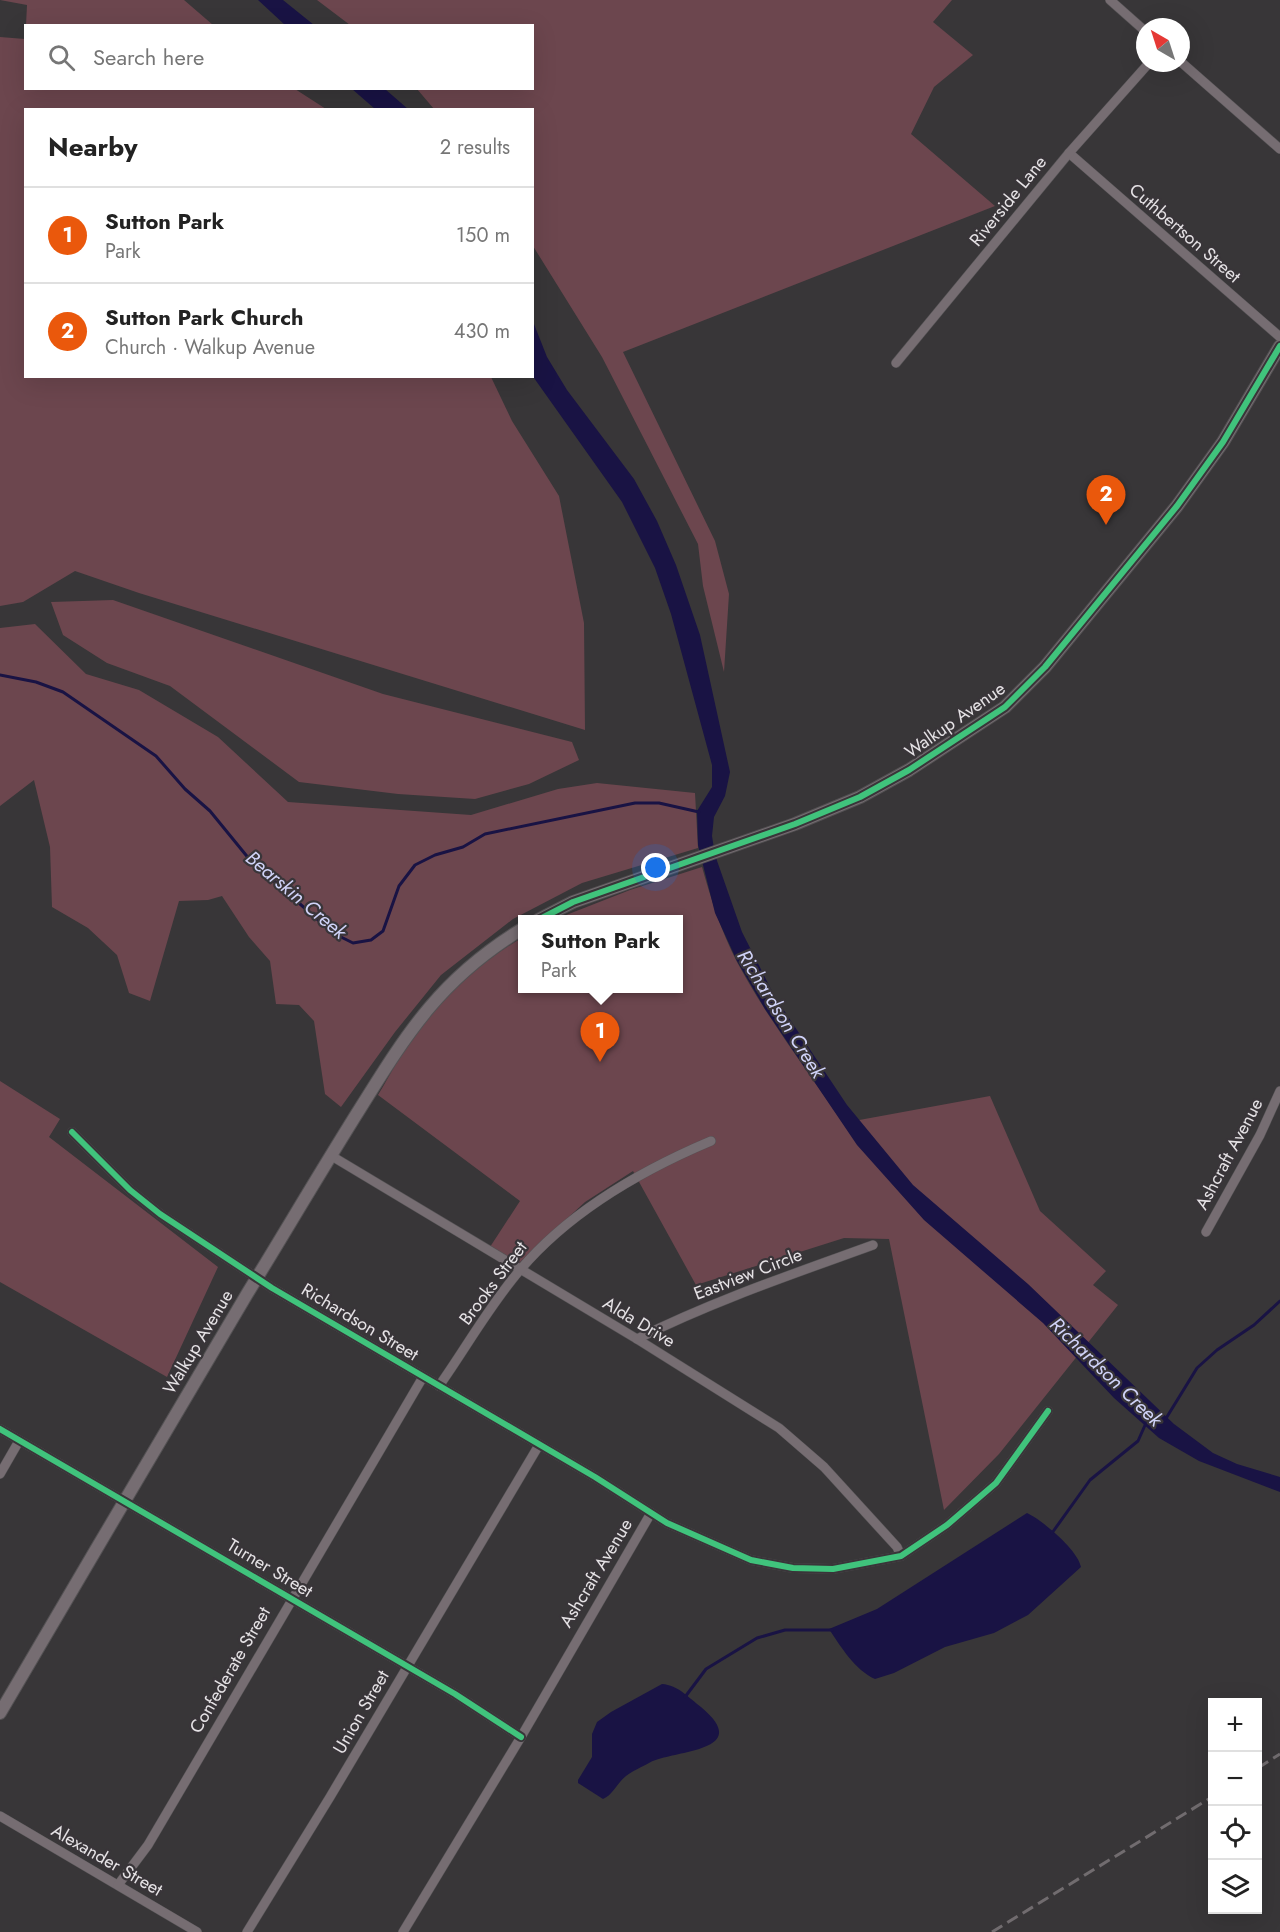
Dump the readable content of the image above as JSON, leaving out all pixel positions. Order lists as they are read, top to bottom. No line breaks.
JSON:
{"streets":{"street":["Riverside Lane","Cuthbertson Street","Walkup Avenue","Ashcraft Avenue","Eastview Circle","Brooks Street","Richardson Street","Alda Drive","Turner Street","Confederate Street","Union Street","Alexander Street"]},"crossings":[["Riverside Lane","Cuthbertson Street"],["Walkup Avenue","Richardson Street"],["Walkup Avenue","Alda Drive"],["Walkup Avenue","Turner Street"],["Ashcraft Avenue","Richardson Street"],["Ashcraft Avenue","Alda Drive"],["Ashcraft Avenue","Turner Street"],["Eastview Circle","Alda Drive"],["Brooks Street","Richardson Street"],["Brooks Street","Alda Drive"],["Richardson Street","Confederate Street"],["Richardson Street","Union Street"],["Turner Street","Confederate Street"],["Turner Street","Union Street"],["Confederate Street","Alexander Street"]],"water":["Bearskin Creek","Richardson Creek"],"north":"top left","page":{"search":"Search here","heading":["Nearby","2 results"],"list":[{"mark":"1","name":"Sutton Park","note":"Park","value":"150 m"},{"mark":"2","name":"Sutton Park Church","note":"Church · Walkup Avenue","value":"430 m"}],"pins":["2","1"],"popup":["Sutton Park","Park"],"map_buttons":["+","−"]}}
